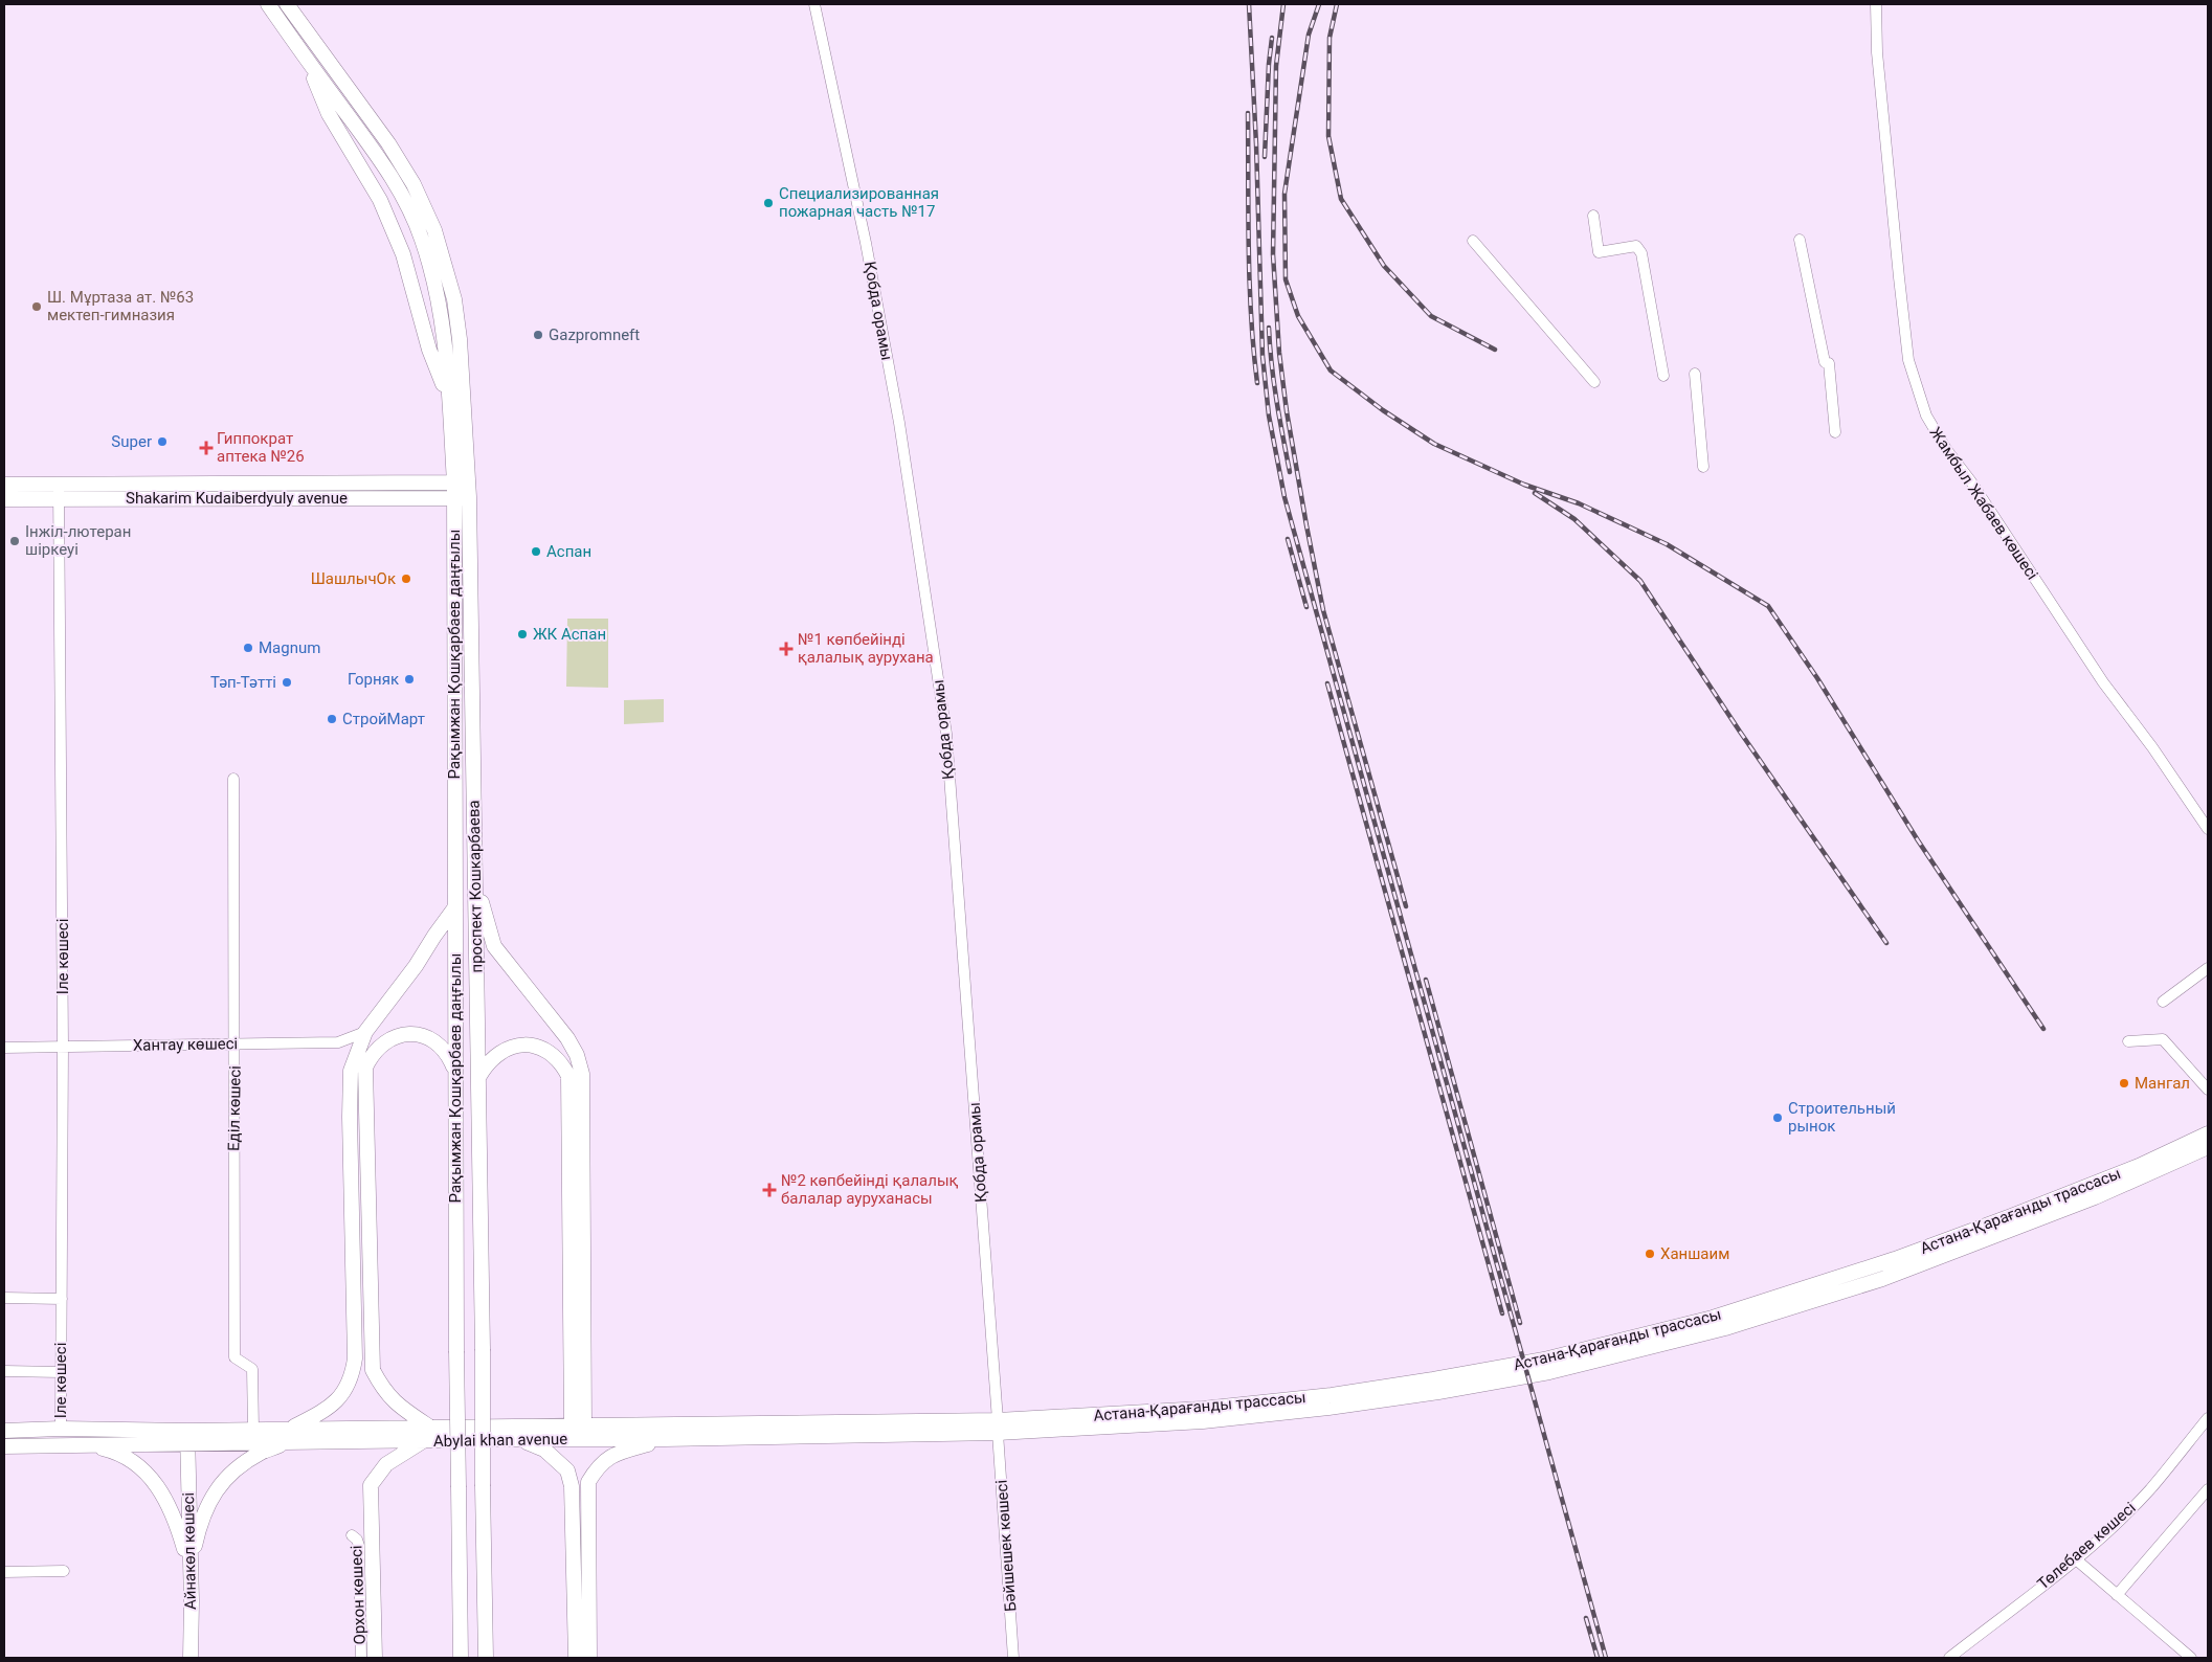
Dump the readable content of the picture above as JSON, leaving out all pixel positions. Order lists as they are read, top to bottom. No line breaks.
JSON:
{"streets":{"main road":["Shakarim Kudaiberdyuly avenue","Рақымжан Қошқарбаев даңғылы","проспект Кошкарбаева","Астана-Қарағанды трассасы","Abylai khan avenue","Айнакөл көшесі"],"street":["Қобда орамы","Жамбыл Жабаев көшесі","Іле көшесі","Хантау көшесі","Еділ көшесі","Бәйшешек көшесі","Төлебаев көшесі","Орхон көшесі"]},"crossings":[["Қобда орамы","Астана-Қарағанды трассасы"],["Қобда орамы","Abylai khan avenue"],["Қобда орамы","Бәйшешек көшесі"],["Shakarim Kudaiberdyuly avenue","Рақымжан Қошқарбаев даңғылы"],["Shakarim Kudaiberdyuly avenue","проспект Кошкарбаева"],["Shakarim Kudaiberdyuly avenue","Іле көшесі"],["Рақымжан Қошқарбаев даңғылы","проспект Кошкарбаева"],["Іле көшесі","Хантау көшесі"],["Іле көшесі","Abylai khan avenue"],["Хантау көшесі","Еділ көшесі"],["Еділ көшесі","Abylai khan avenue"],["Астана-Қарағанды трассасы","Abylai khan avenue"],["Астана-Қарағанды трассасы","Бәйшешек көшесі"],["Abylai khan avenue","Бәйшешек көшесі"],["Abylai khan avenue","Айнакөл көшесі"]],"places":{"other":["Специализированная пожарная часть №17","Ш. Мұртаза ат. №63 мектеп-гимназия","Gazpromneft","Super","Інжіл-лютеран шіркеуі","Аспан","ШашлычОк","ЖК Аспан","Magnum","Горняк","Тәп-Тәтті","СтройМарт","Мангал","Строительный рынок","Ханшаим"],"health":["Гиппократ аптека №26","№1 көпбейінді қалалық аурухана","№2 көпбейінді қалалық балалар ауруханасы"]}}
